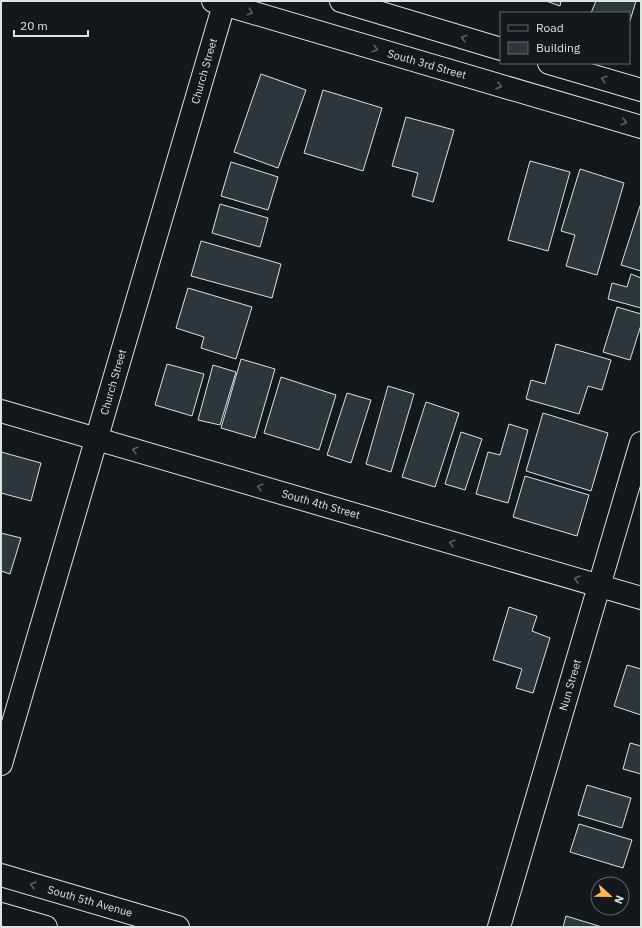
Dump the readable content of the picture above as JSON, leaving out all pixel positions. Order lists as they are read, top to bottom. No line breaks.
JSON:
{"streets":{"street":["South 3rd Street","Church Street","South 4th Street","Nun Street","South 5th Avenue"]},"crossings":[["South 3rd Street","Church Street"],["Church Street","South 4th Street"],["South 4th Street","Nun Street"]],"one_way":["South 4th Street","South 5th Avenue"],"legend":["Road","Building"],"scale_bar":"20 m","north":"right"}
